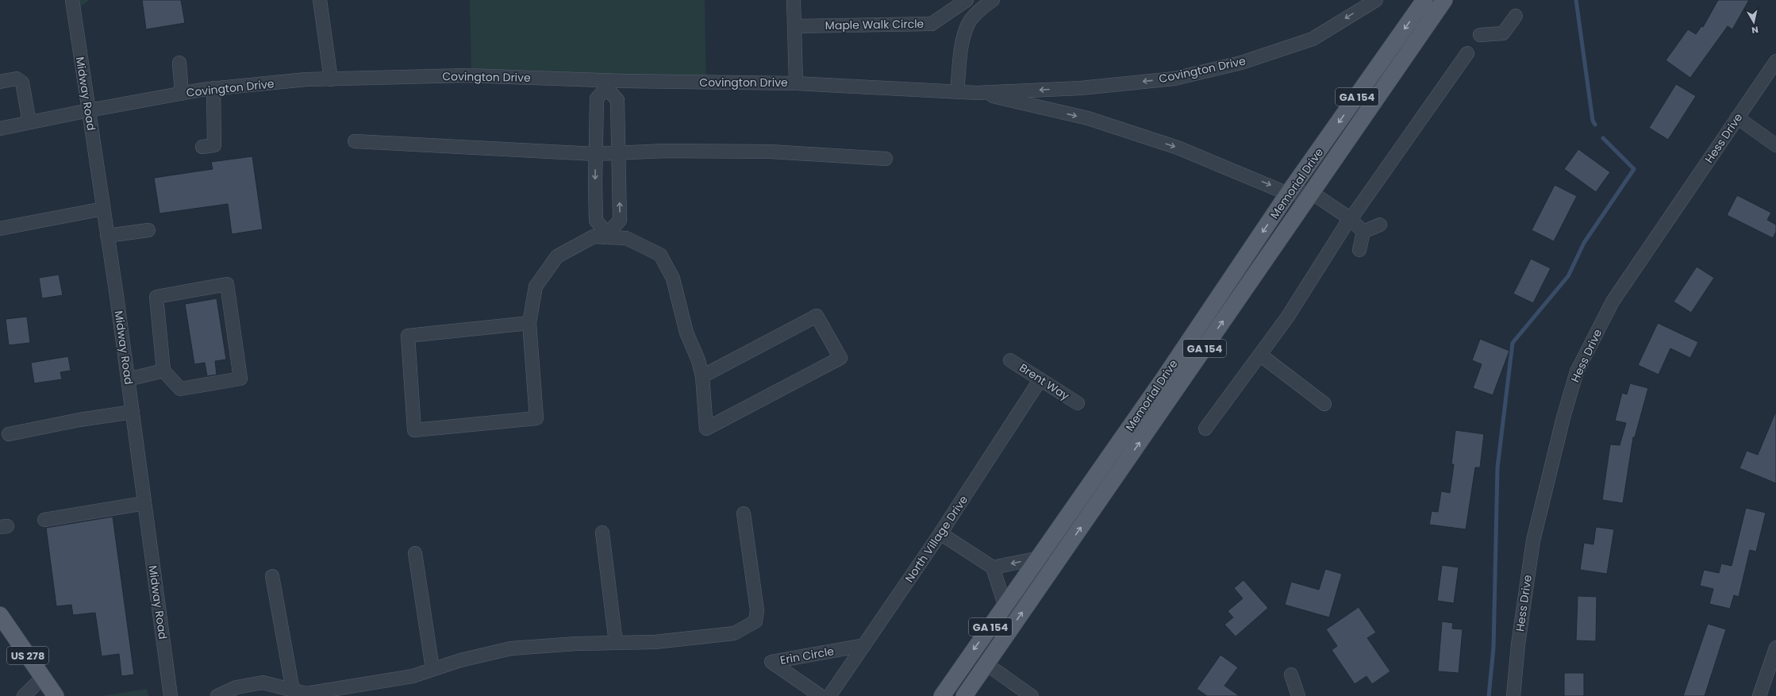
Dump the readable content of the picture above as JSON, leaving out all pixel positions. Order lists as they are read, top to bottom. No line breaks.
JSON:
{"streets":{"main road":["GA 154","Memorial Drive","US 278"],"street":["Maple Walk Circle","Covington Drive","Midway Road","Hess Drive","Brent Way","North Village Drive","Erin Circle"]},"crossings":[["Covington Drive","Midway Road"],["Covington Drive","Memorial Drive"],["Brent Way","North Village Drive"],["North Village Drive","Erin Circle"]],"north":"bottom"}
